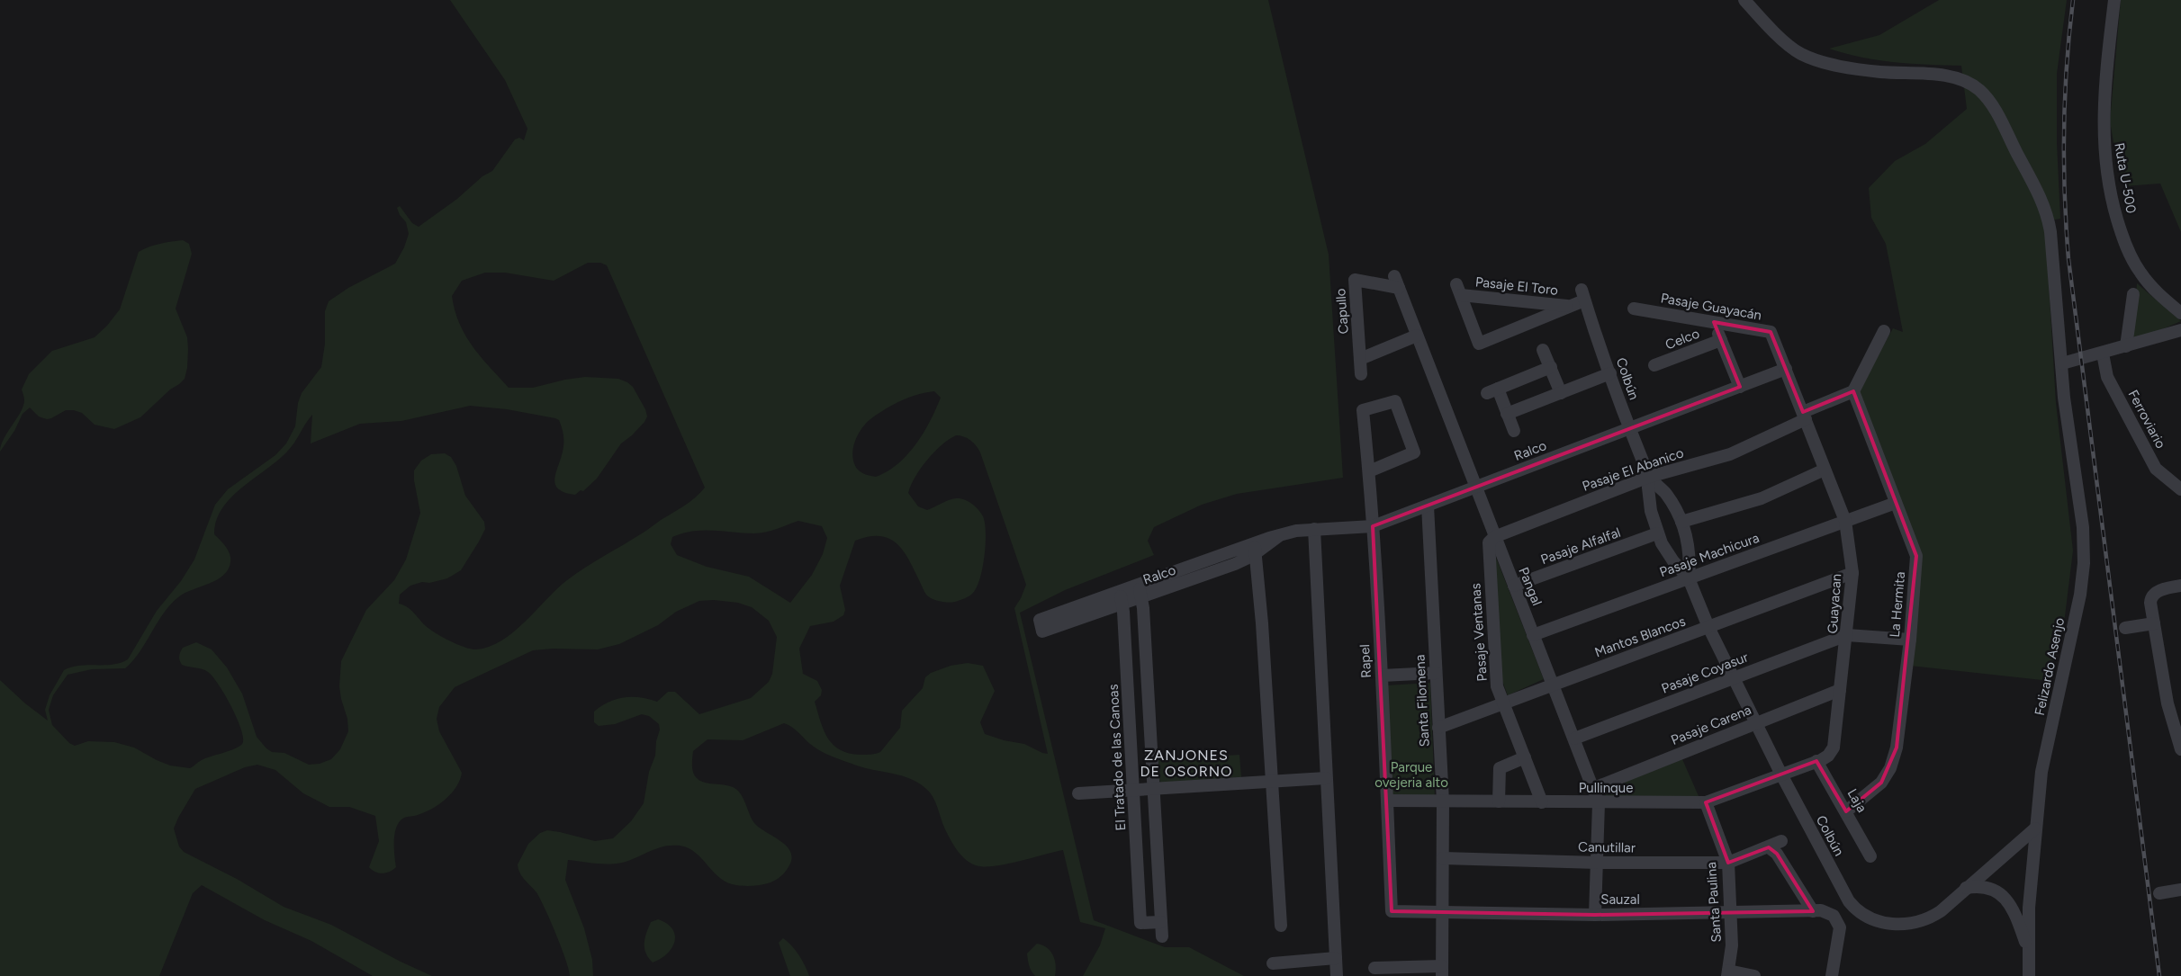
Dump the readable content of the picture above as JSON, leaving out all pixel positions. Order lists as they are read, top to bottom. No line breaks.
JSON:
{"streets":{"street":["Ruta U-500","Pasaje El Toro","Pasaje Guayacán","Capullo","Celco","Colbún","Ferroviario","Ralco","Pasaje El Abanico","Pasaje Alfalfal","Pasaje Machicura","Pangal","Guayacan","La Hermita","Pasaje Ventanas","Mantos Blancos","Rapel","Felizardo Asenjo","Pasaje Coyasur","Santa Filomena","Pasaje Carena","El Tratado de las Canoas","Pullinque","Laja","Canutillar","Sauzal","Santa Paulina"]},"crossings":[["Pasaje El Toro","Colbún"],["Pasaje Guayacán","Ralco"],["Pasaje Guayacán","Guayacan"],["Capullo","Pangal"],["Colbún","Ralco"],["Colbún","Pasaje El Abanico"],["Colbún","Pasaje Alfalfal"],["Colbún","Pasaje Machicura"],["Colbún","Mantos Blancos"],["Colbún","Felizardo Asenjo"],["Colbún","Pasaje Coyasur"],["Colbún","Pasaje Carena"],["Colbún","Pullinque"],["Ralco","Pangal"],["Ralco","Guayacan"],["Ralco","Rapel"],["Ralco","Santa Filomena"],["Ralco","El Tratado de las Canoas"],["Pasaje El Abanico","Pangal"],["Pasaje El Abanico","Guayacan"],["Pasaje El Abanico","Pasaje Ventanas"],["Pasaje Alfalfal","Pangal"],["Pasaje Machicura","Pangal"],["Pasaje Machicura","Guayacan"],["Pasaje Machicura","La Hermita"],["Pangal","Pasaje Ventanas"],["Pangal","Mantos Blancos"],["Pangal","Pasaje Coyasur"],["Pangal","Pasaje Carena"],["Pangal","Pullinque"],["Pangal","Canutillar"],["Pangal","Sauzal"],["Guayacan","Mantos Blancos"],["Guayacan","Pasaje Coyasur"],["Guayacan","Pasaje Carena"],["Guayacan","Pullinque"],["Guayacan","Laja"],["La Hermita","Laja"],["Pasaje Ventanas","Mantos Blancos"],["Pasaje Ventanas","Pullinque"],["Mantos Blancos","Santa Filomena"],["Rapel","Pullinque"],["Rapel","Sauzal"],["Santa Filomena","Pullinque"],["Santa Filomena","Canutillar"],["Santa Filomena","Sauzal"],["Pullinque","Laja"],["Pullinque","Santa Paulina"],["Canutillar","Santa Paulina"],["Sauzal","Santa Paulina"]],"districts":["ZANJONES DE OSORNO"],"parks":["Parque ovejeria alto"]}
